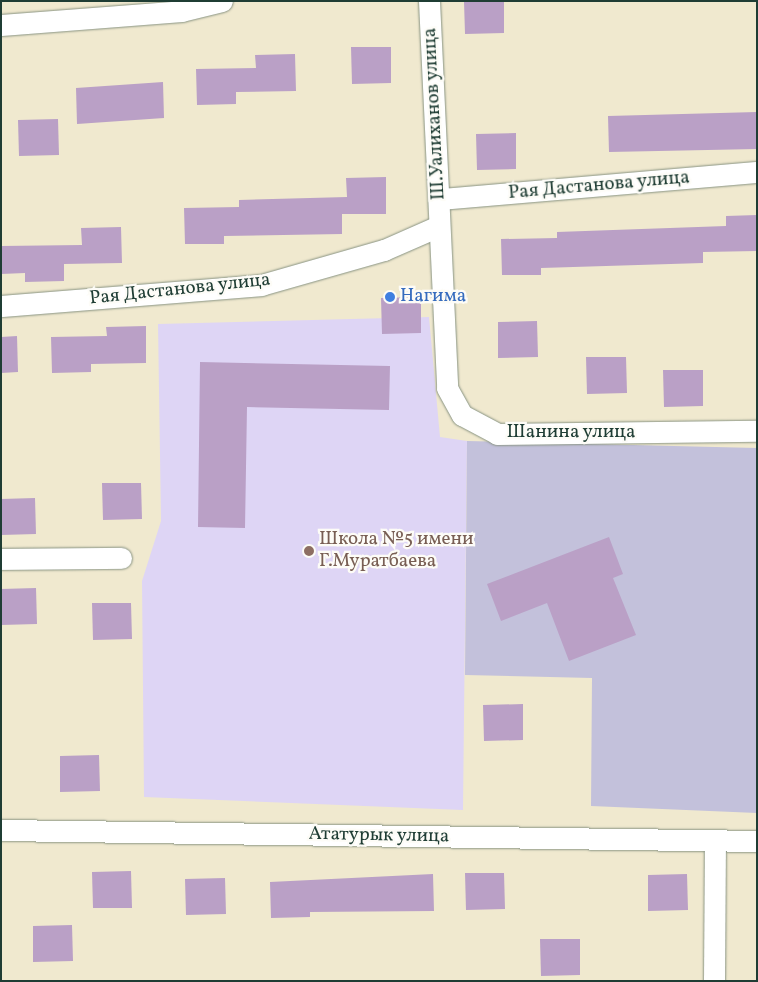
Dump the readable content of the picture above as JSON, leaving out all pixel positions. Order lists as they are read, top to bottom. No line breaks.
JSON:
{"streets":{"street":["Ш.Уалиханов улица","Рая Дастанова улица","Шанина улица","Ататурык улица"]},"crossings":[["Ш.Уалиханов улица","Рая Дастанова улица"],["Ш.Уалиханов улица","Шанина улица"],["Рая Дастанова улица","Шанина улица"]],"places":["Нагима","Школа №5 имени Г.Муратбаева"]}
